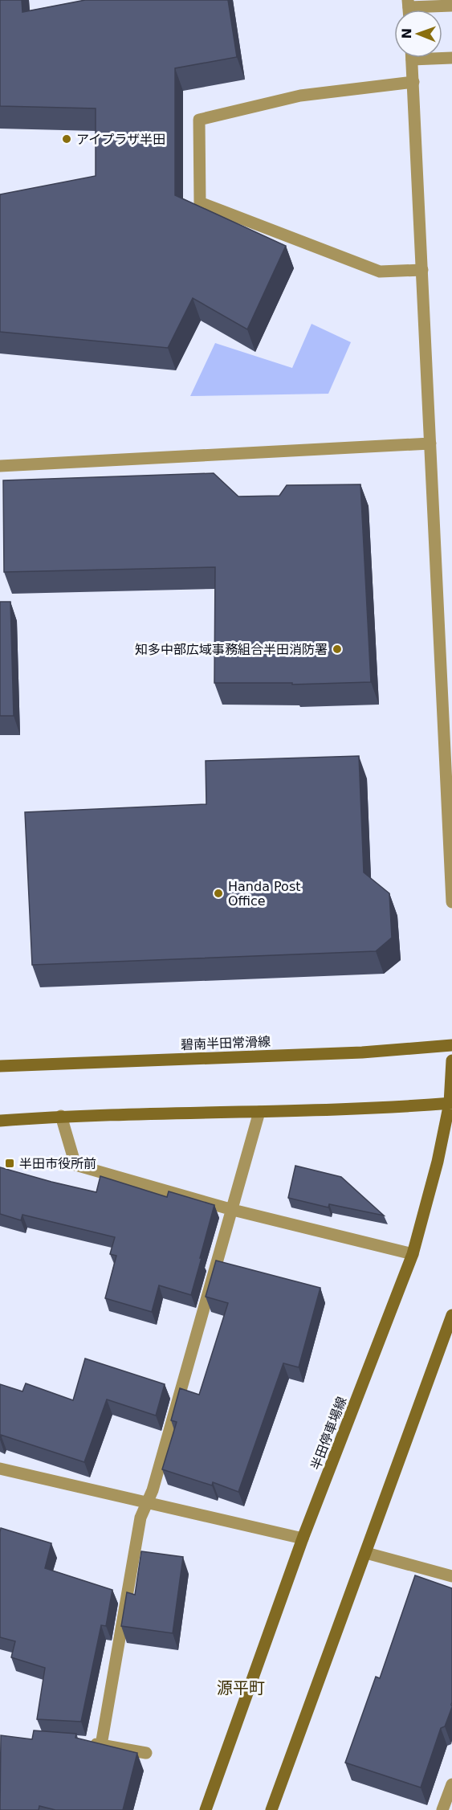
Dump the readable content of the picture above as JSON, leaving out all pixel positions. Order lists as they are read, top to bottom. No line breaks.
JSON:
{"streets":{"main road":["碧南半田常滑線","半田停車場線"]},"districts":["源平町"],"places":{"other":["アイプラザ半田","知多中部広域事務組合半田消防署","Handa Post Office"],"transit":["半田市役所前"]},"north":"left"}
